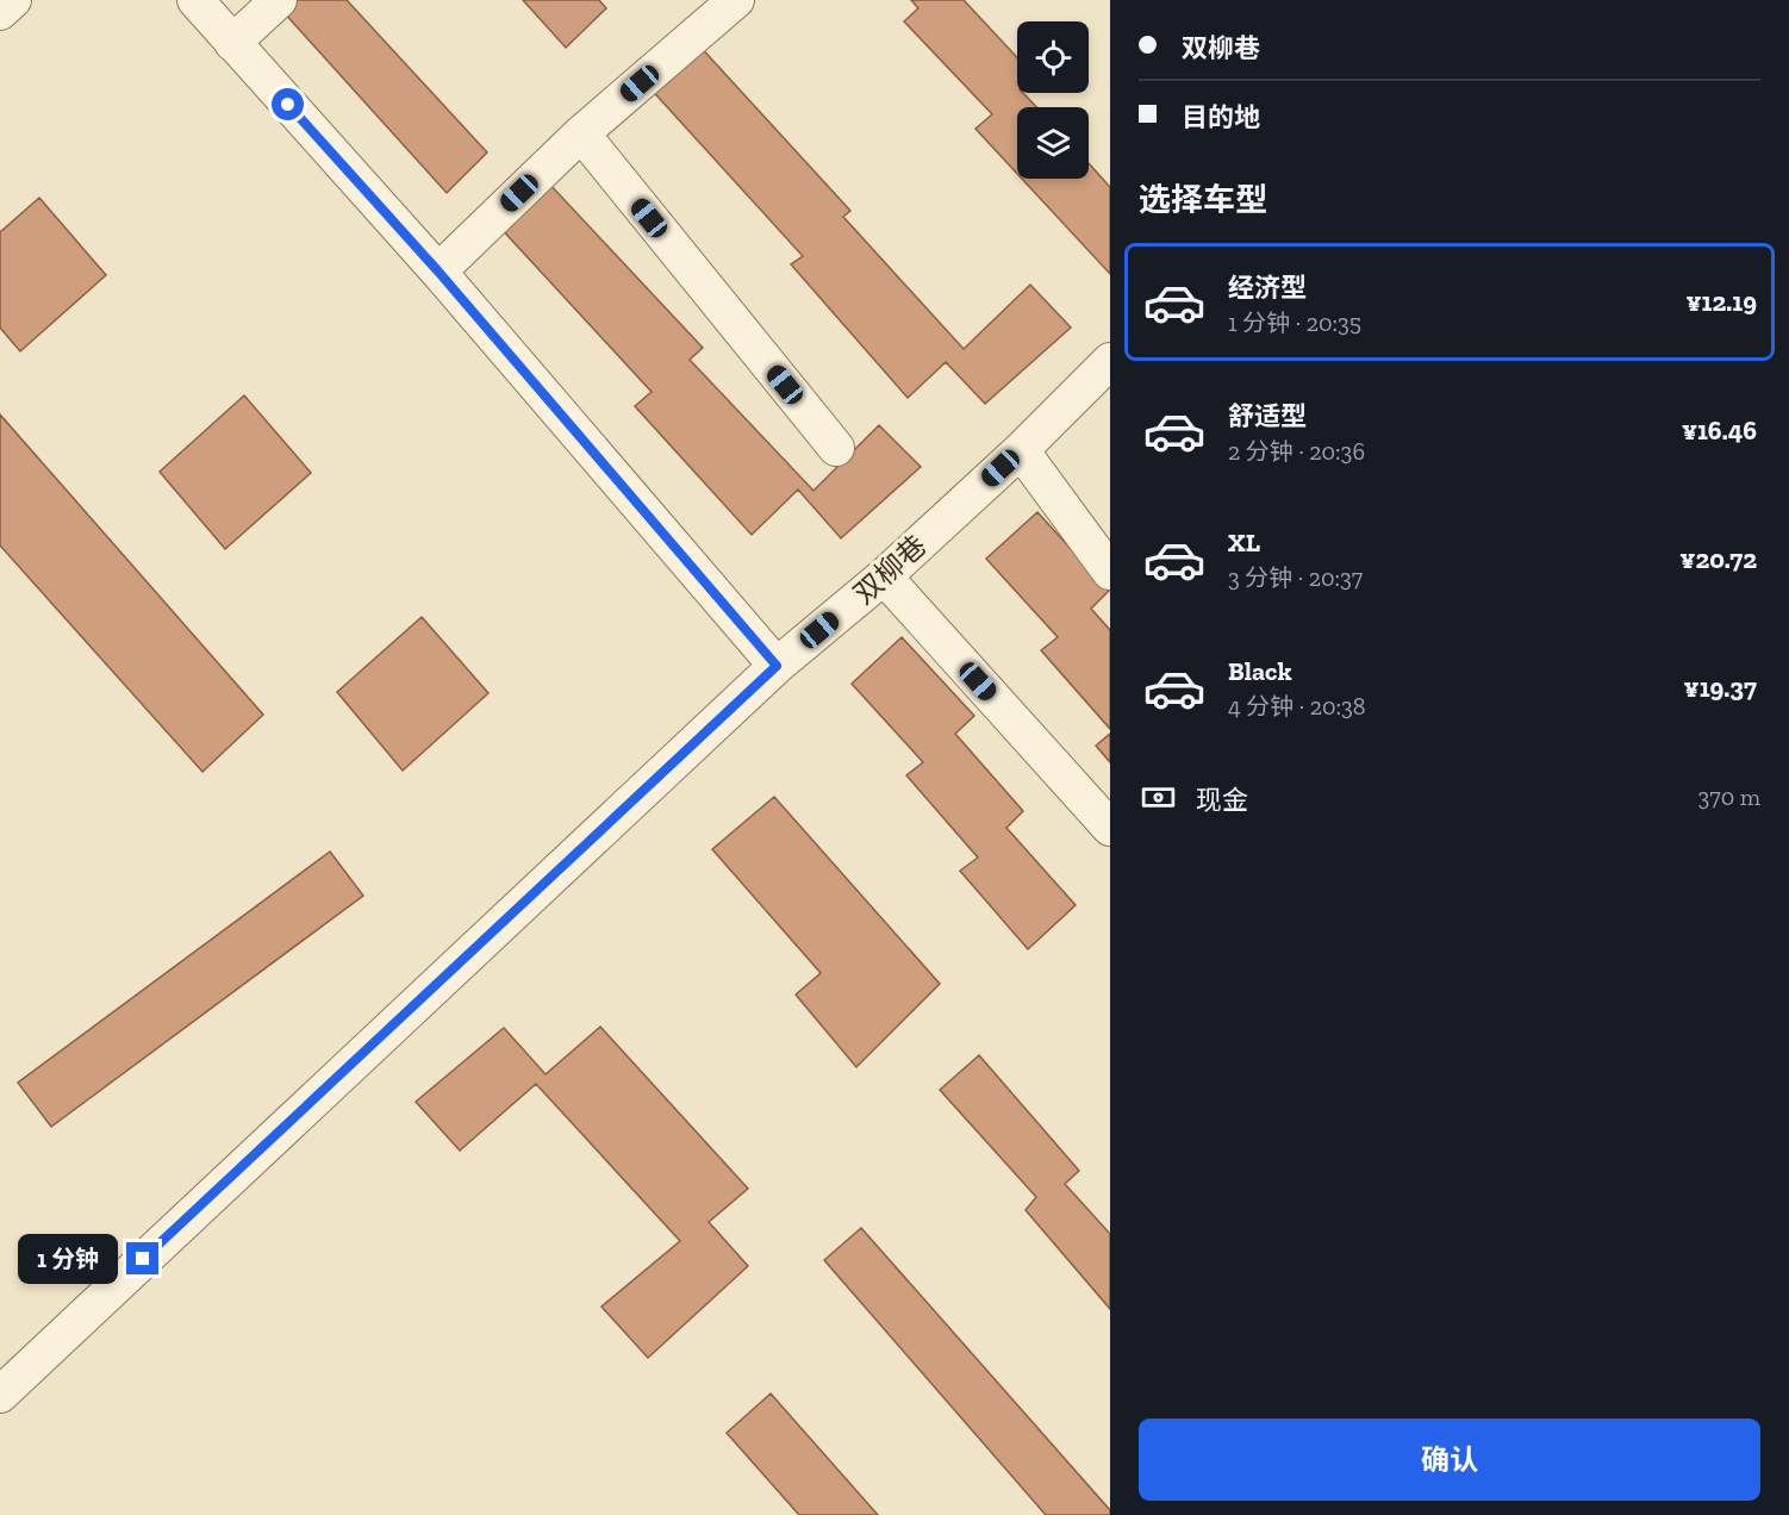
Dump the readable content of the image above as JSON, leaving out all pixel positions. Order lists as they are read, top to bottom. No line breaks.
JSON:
{"streets":{"street":["双柳巷"]},"page":{"banner":["双柳巷","目的地"],"heading":"选择车型","list":[{"name":"经济型","note":"1 分钟 · 20:35","value":"¥12.19"},{"name":"舒适型","note":"2 分钟 · 20:36","value":"¥16.46"},{"name":"XL","note":"3 分钟 · 20:37","value":"¥20.72"},{"name":"Black","note":"4 分钟 · 20:38","value":"¥19.37"}],"pay":["现金","370 m"],"bubble":"1 分钟","buttons":"确认"}}
